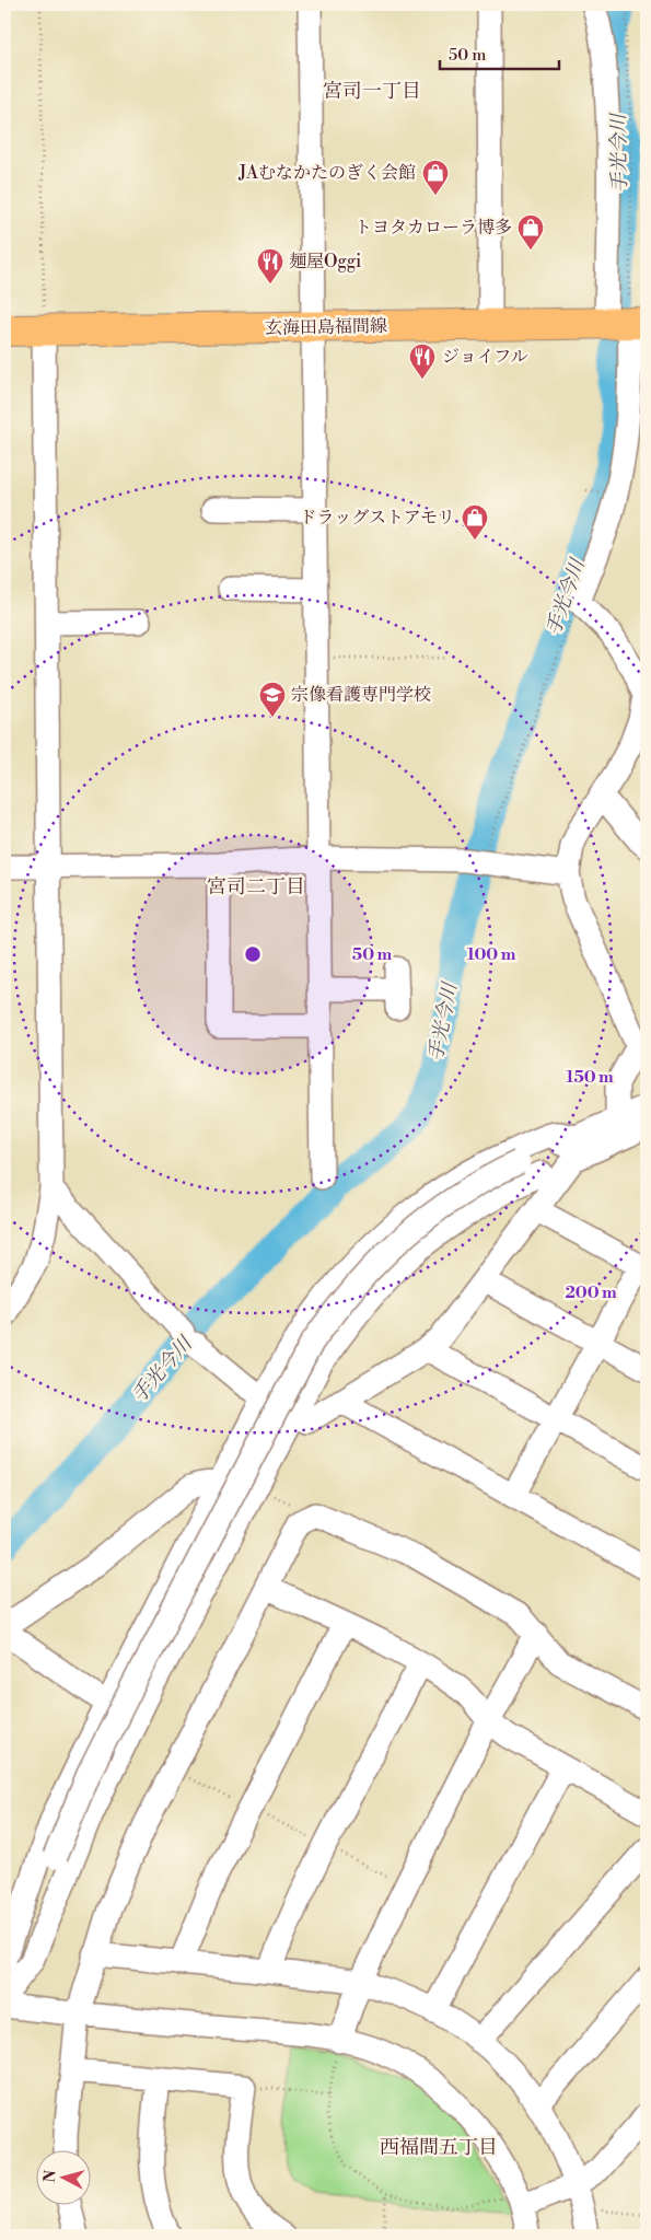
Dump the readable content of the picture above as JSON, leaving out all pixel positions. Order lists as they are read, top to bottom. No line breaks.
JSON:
{"streets":{"main road":["玄海田島福間線"]},"districts":["宮司一丁目","宮司二丁目","西福間五丁目"],"water":["手光今川"],"places":{"shop":["JAむなかたのぎく会館","トヨタカローラ博多","ドラッグストアモリ"],"restaurant":["麺屋Oggi","ジョイフル"],"school or university":["宗像看護専門学校"]},"scale_bar":"50 m","north":"left","rings":["50 m","100 m","150 m","200 m"]}
